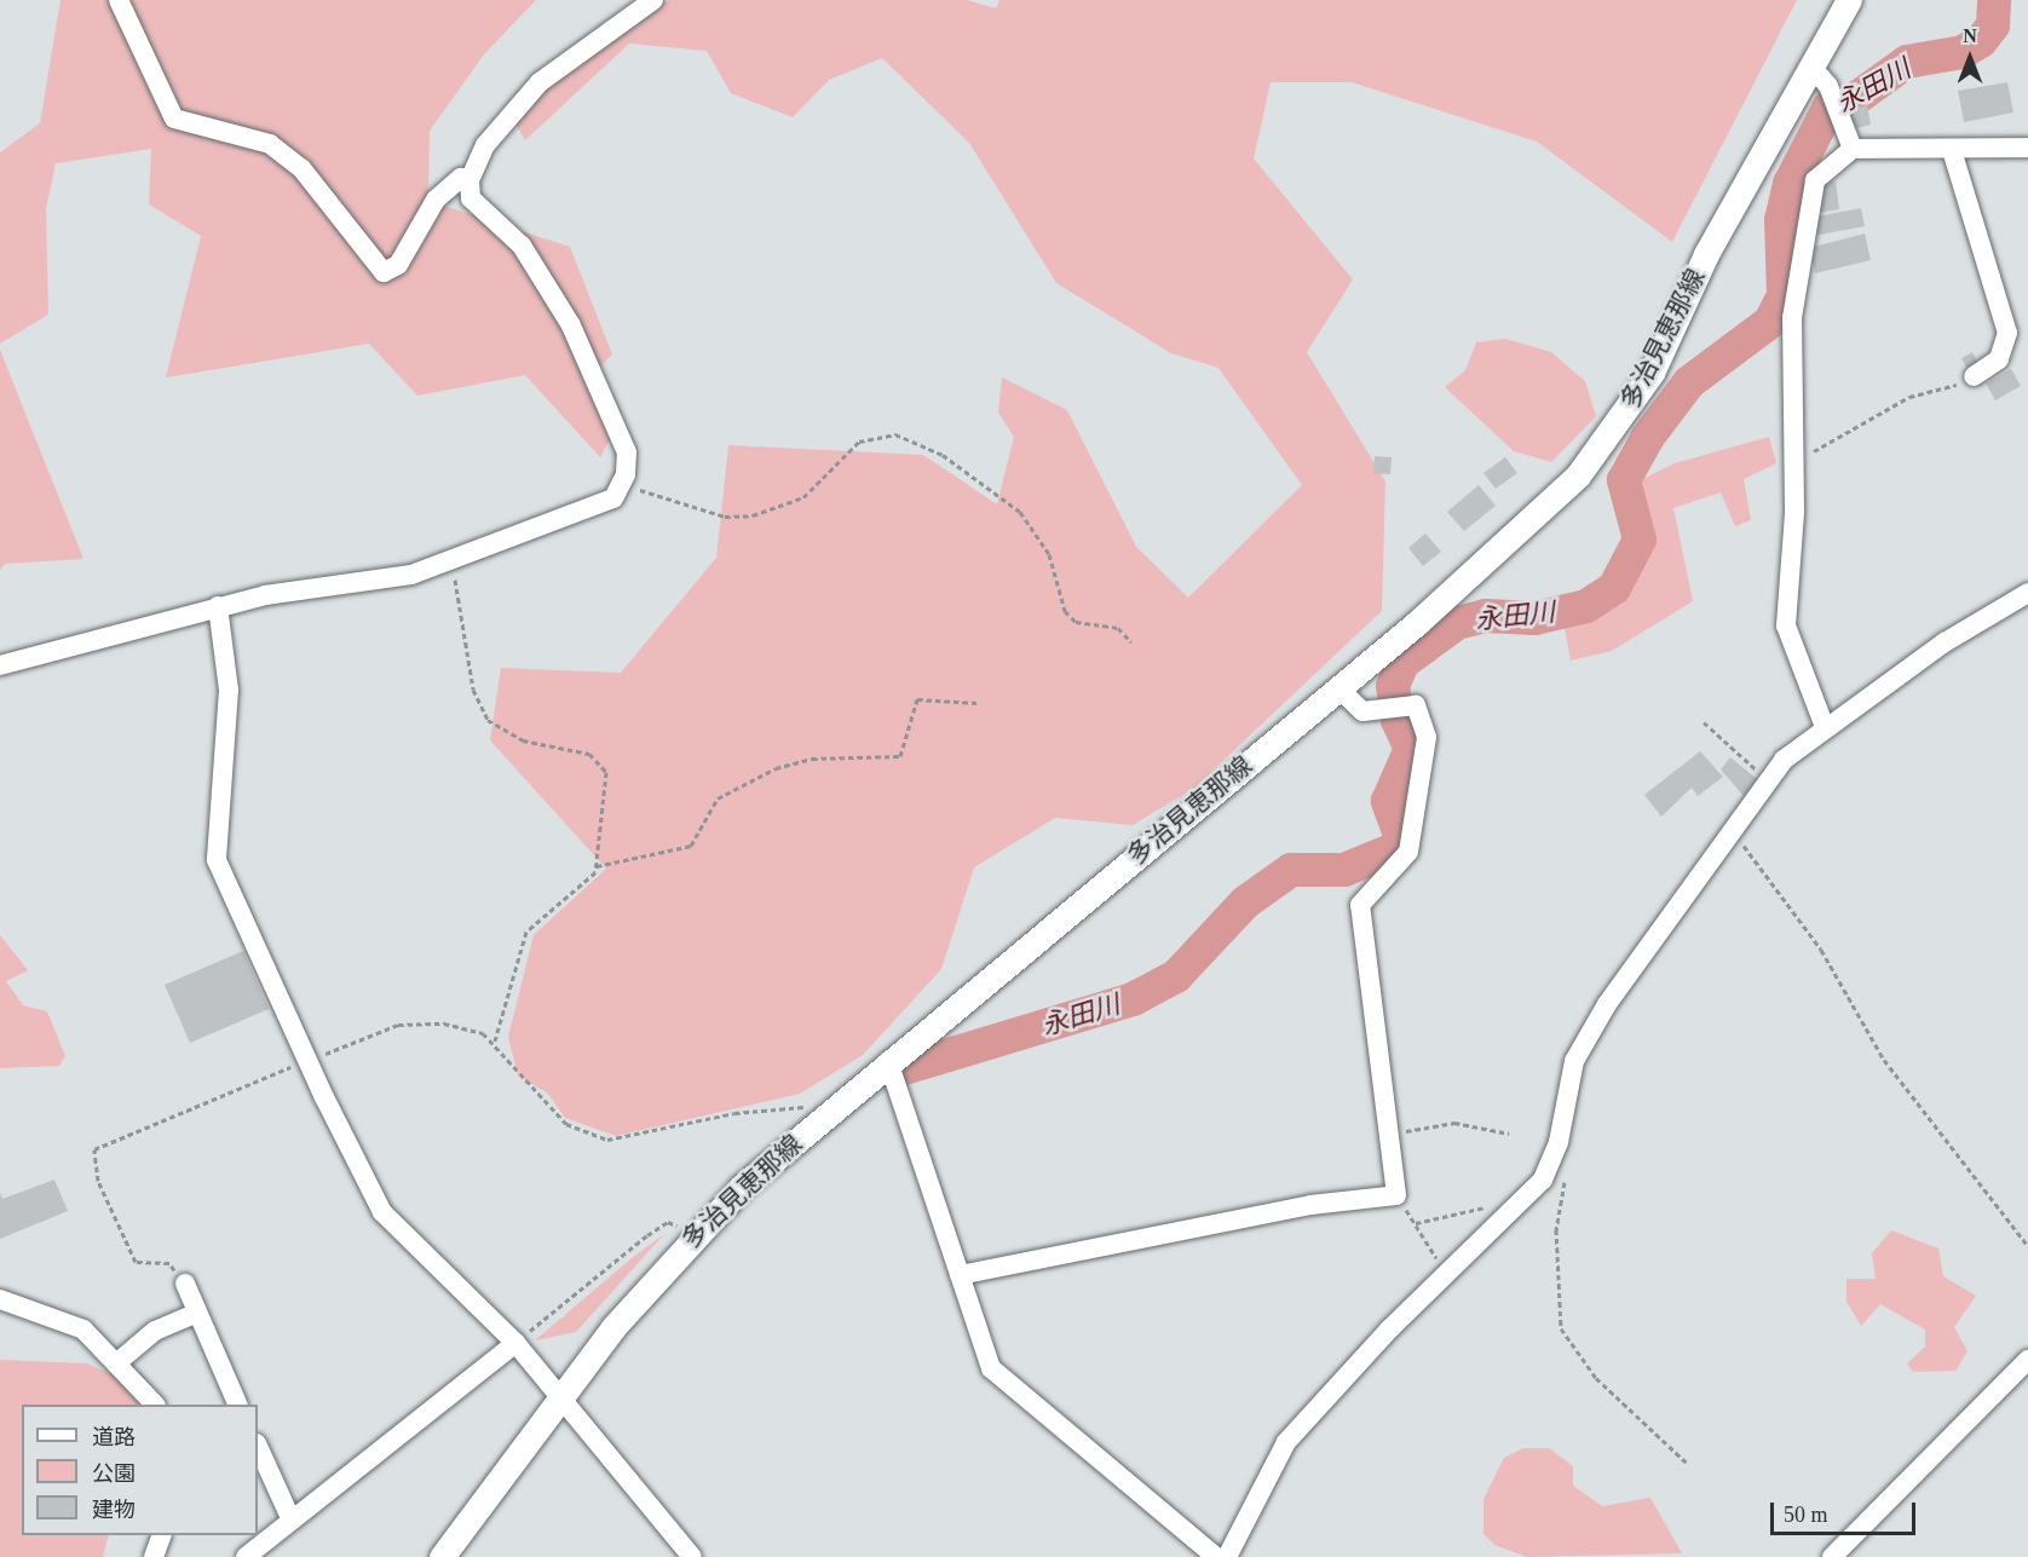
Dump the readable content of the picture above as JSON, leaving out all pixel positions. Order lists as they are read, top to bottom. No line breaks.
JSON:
{"streets":{"main road":["多治見恵那線"]},"water":["永田川"],"legend":["道路","公園","建物"],"scale_bar":"50 m","north":"top"}
